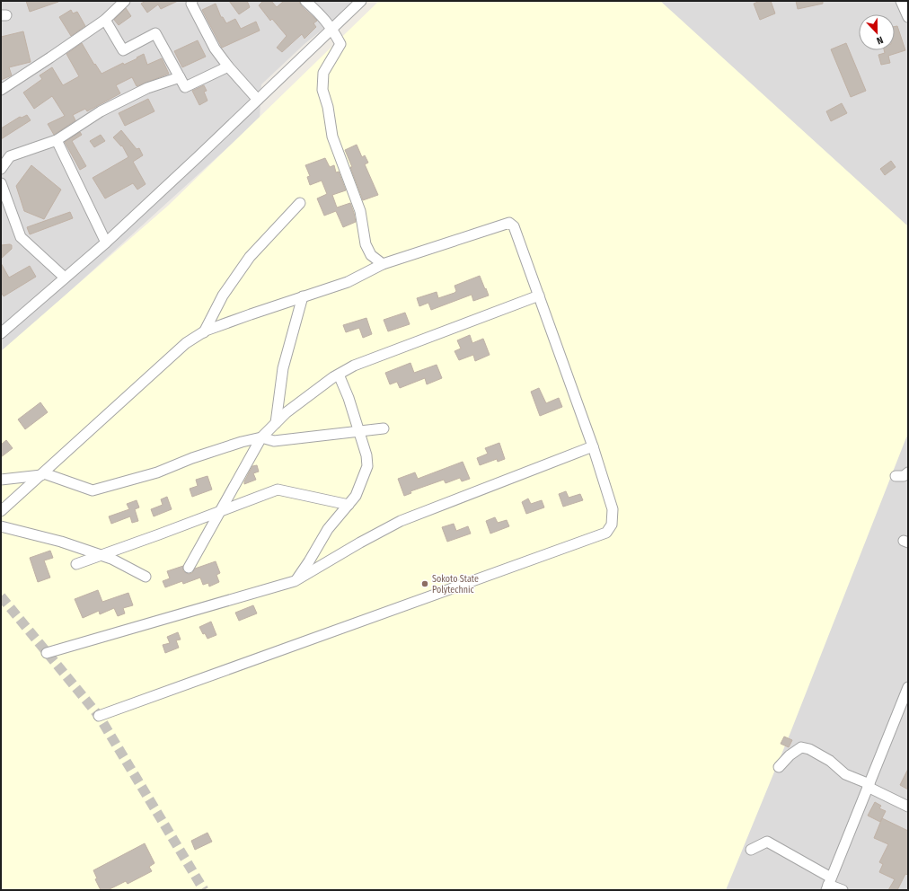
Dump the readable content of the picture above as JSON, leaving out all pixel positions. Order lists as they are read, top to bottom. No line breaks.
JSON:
{"places":["Sokoto State Polytechnic"],"north":"bottom"}
